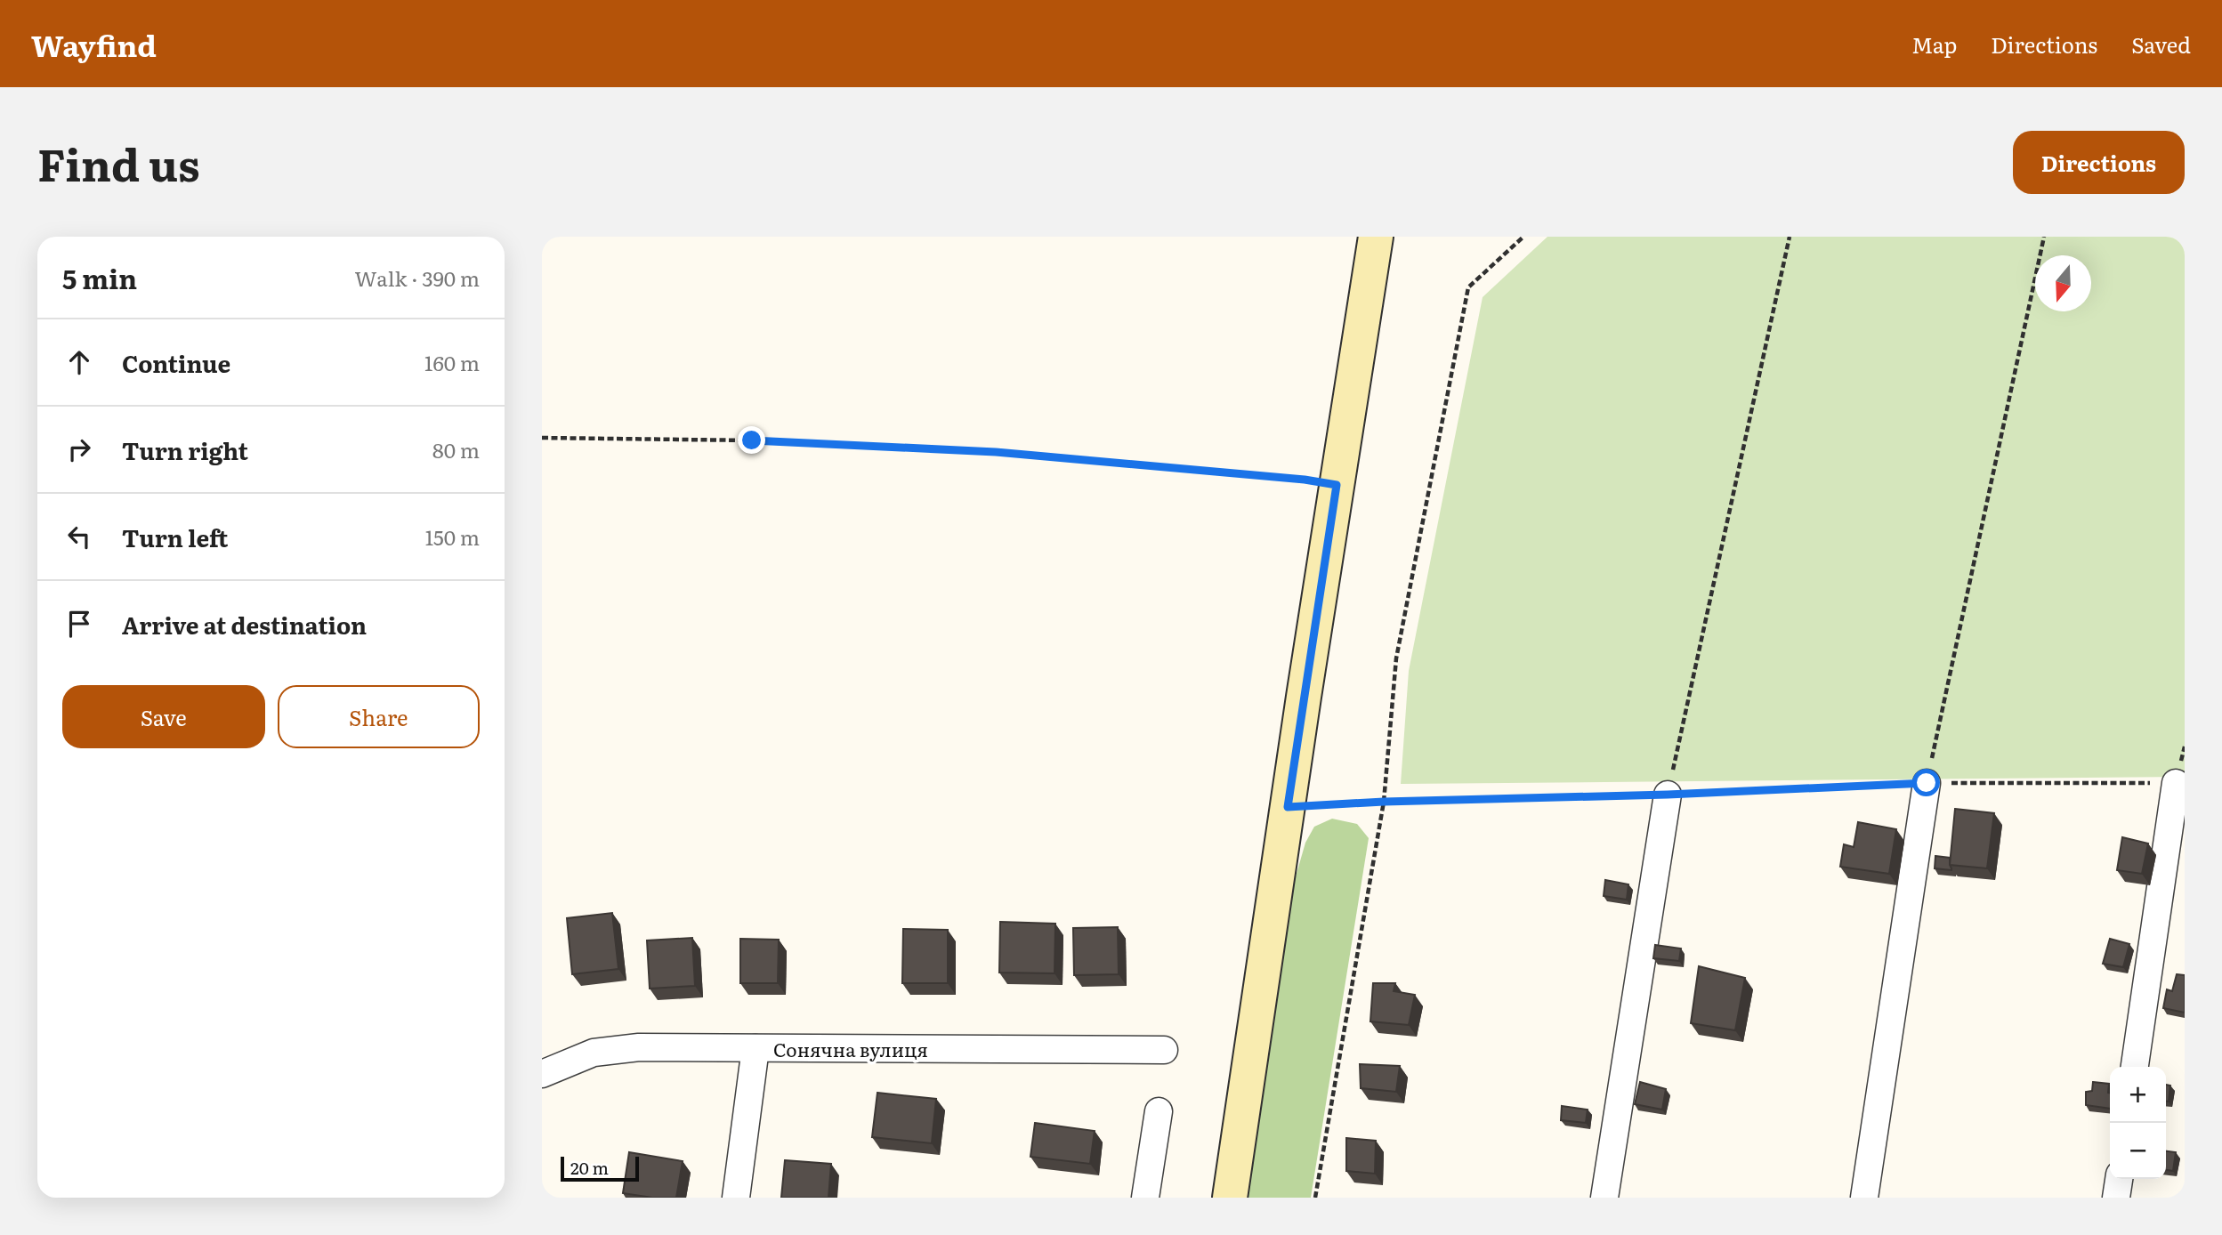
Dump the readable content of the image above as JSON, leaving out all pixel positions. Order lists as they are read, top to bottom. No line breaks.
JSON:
{"streets":{"street":["Сонячна вулиця"]},"scale_bar":"20 m","north":"bottom","page":{"header":"Wayfind","nav":["Map","Directions","Saved"],"title":"Find us","buttons":["Directions",["Save","Share"]],"heading":["5 min","Walk · 390 m"],"list":[["Continue","160 m"],["Turn right","80 m"],["Turn left","150 m"],"Arrive at destination"],"map_buttons":["+","−"],"scale":"20 m"}}
